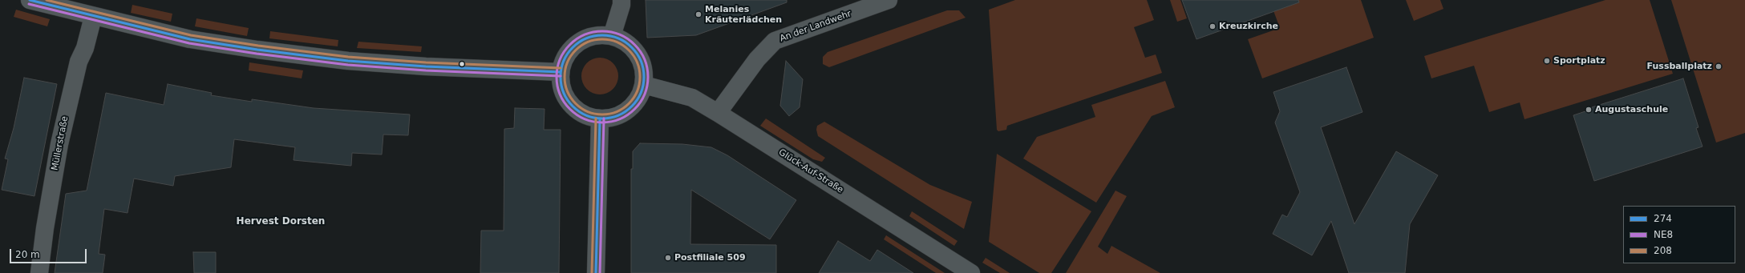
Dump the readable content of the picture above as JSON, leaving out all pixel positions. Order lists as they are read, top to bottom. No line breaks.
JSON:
{"streets":{"street":["An der Landwehr","Müllerstraße","Glück-Auf-Straße"]},"crossings":[["An der Landwehr","Glück-Auf-Straße"]],"districts":["Hervest Dorsten"],"places":["Melanies Kräuterlädchen","Kreuzkirche","Sportplatz","Fussballplatz","Augustaschule","Postfiliale 509"],"lines":["transit line 274","transit line 208","transit line NE8"],"legend":["274","NE8","208"],"scale_bar":"20 m"}
